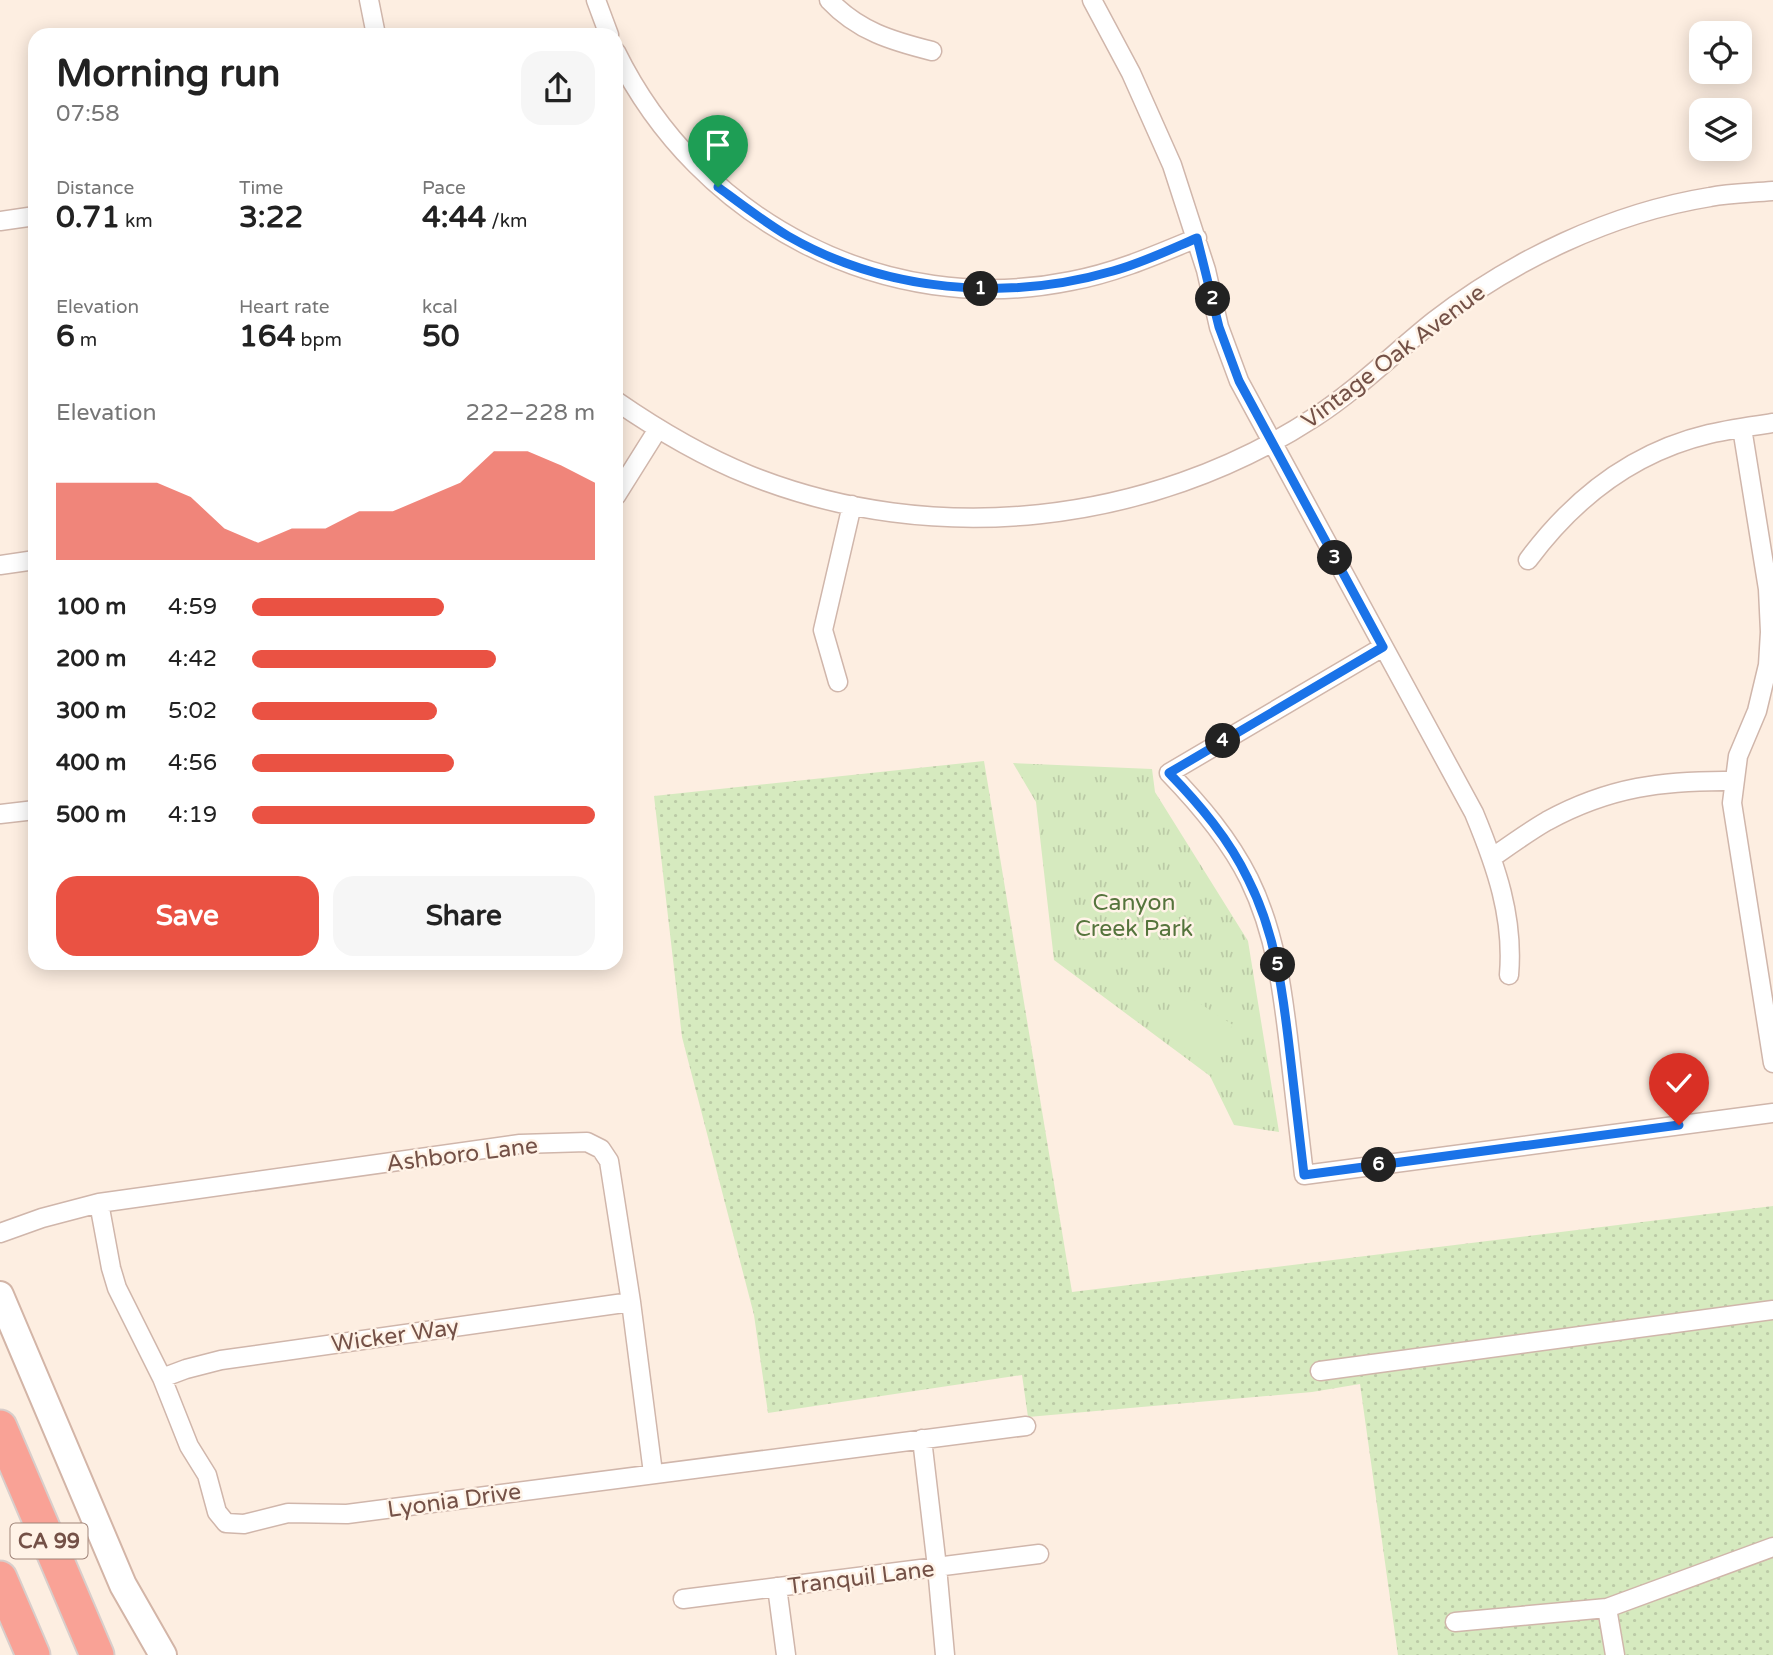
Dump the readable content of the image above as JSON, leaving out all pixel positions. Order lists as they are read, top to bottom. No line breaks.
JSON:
{"streets":{"highway":["CA 99"],"street":["Vintage Oak Avenue","Ashboro Lane","Wicker Way","Lyonia Drive","Tranquil Lane"]},"crossings":[["Ashboro Lane","Wicker Way"],["Ashboro Lane","Lyonia Drive"],["Wicker Way","Lyonia Drive"]],"parks":["Canyon Creek Park"],"page":{"heading":["Morning run","07:58"],"stats":[["Distance","0.71 km"],["Time","3:22"],["Pace","4:44 /km"],["Elevation","6 m"],["Heart rate","164 bpm"],["kcal","50"]],"pins":["1","2","3","4","5","6"],"chart":["Elevation","222–228 m"],"list":[{"name":"100 m","note":"4:59"},{"name":"200 m","note":"4:42"},{"name":"300 m","note":"5:02"},{"name":"400 m","note":"4:56"},{"name":"500 m","note":"4:19"}],"buttons":["Save","Share"]}}
